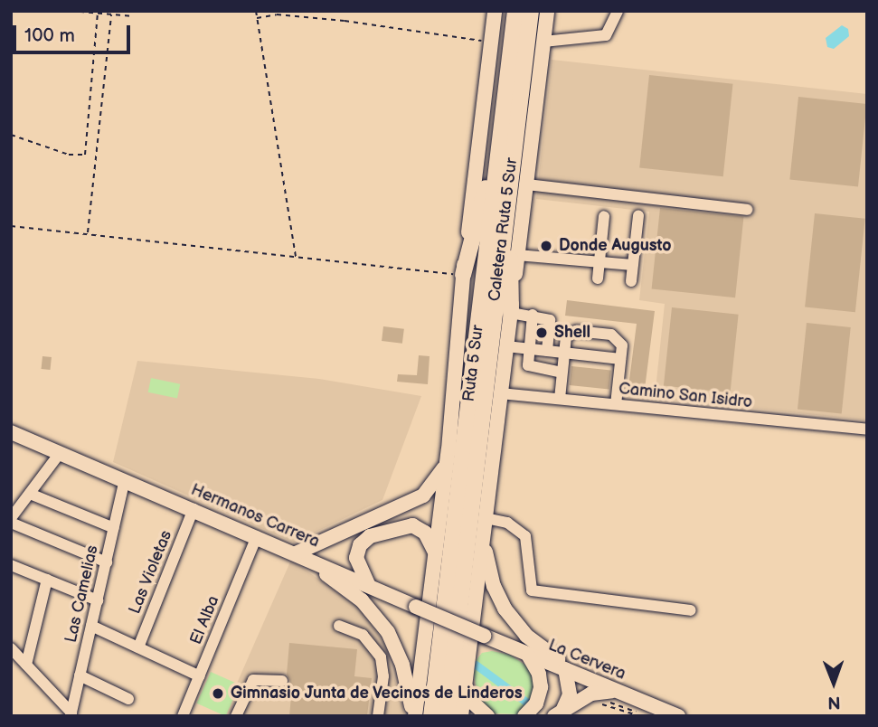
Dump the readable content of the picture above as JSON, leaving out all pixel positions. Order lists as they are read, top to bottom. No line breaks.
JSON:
{"streets":{"highway":["Ruta 5 Sur"],"main road":["Caletera Ruta 5 Sur","Hermanos Carrera","La Cervera"],"street":["Camino San Isidro","Las Violetas","Las Camelias","El Alba"]},"crossings":[["Caletera Ruta 5 Sur","Camino San Isidro"],["Hermanos Carrera","Las Violetas"],["Hermanos Carrera","Las Camelias"],["Hermanos Carrera","El Alba"],["Hermanos Carrera","La Cervera"]],"places":["Donde Augusto","Shell","Gimnasio Junta de Vecinos de Linderos"],"scale_bar":"100 m","north":"bottom"}
